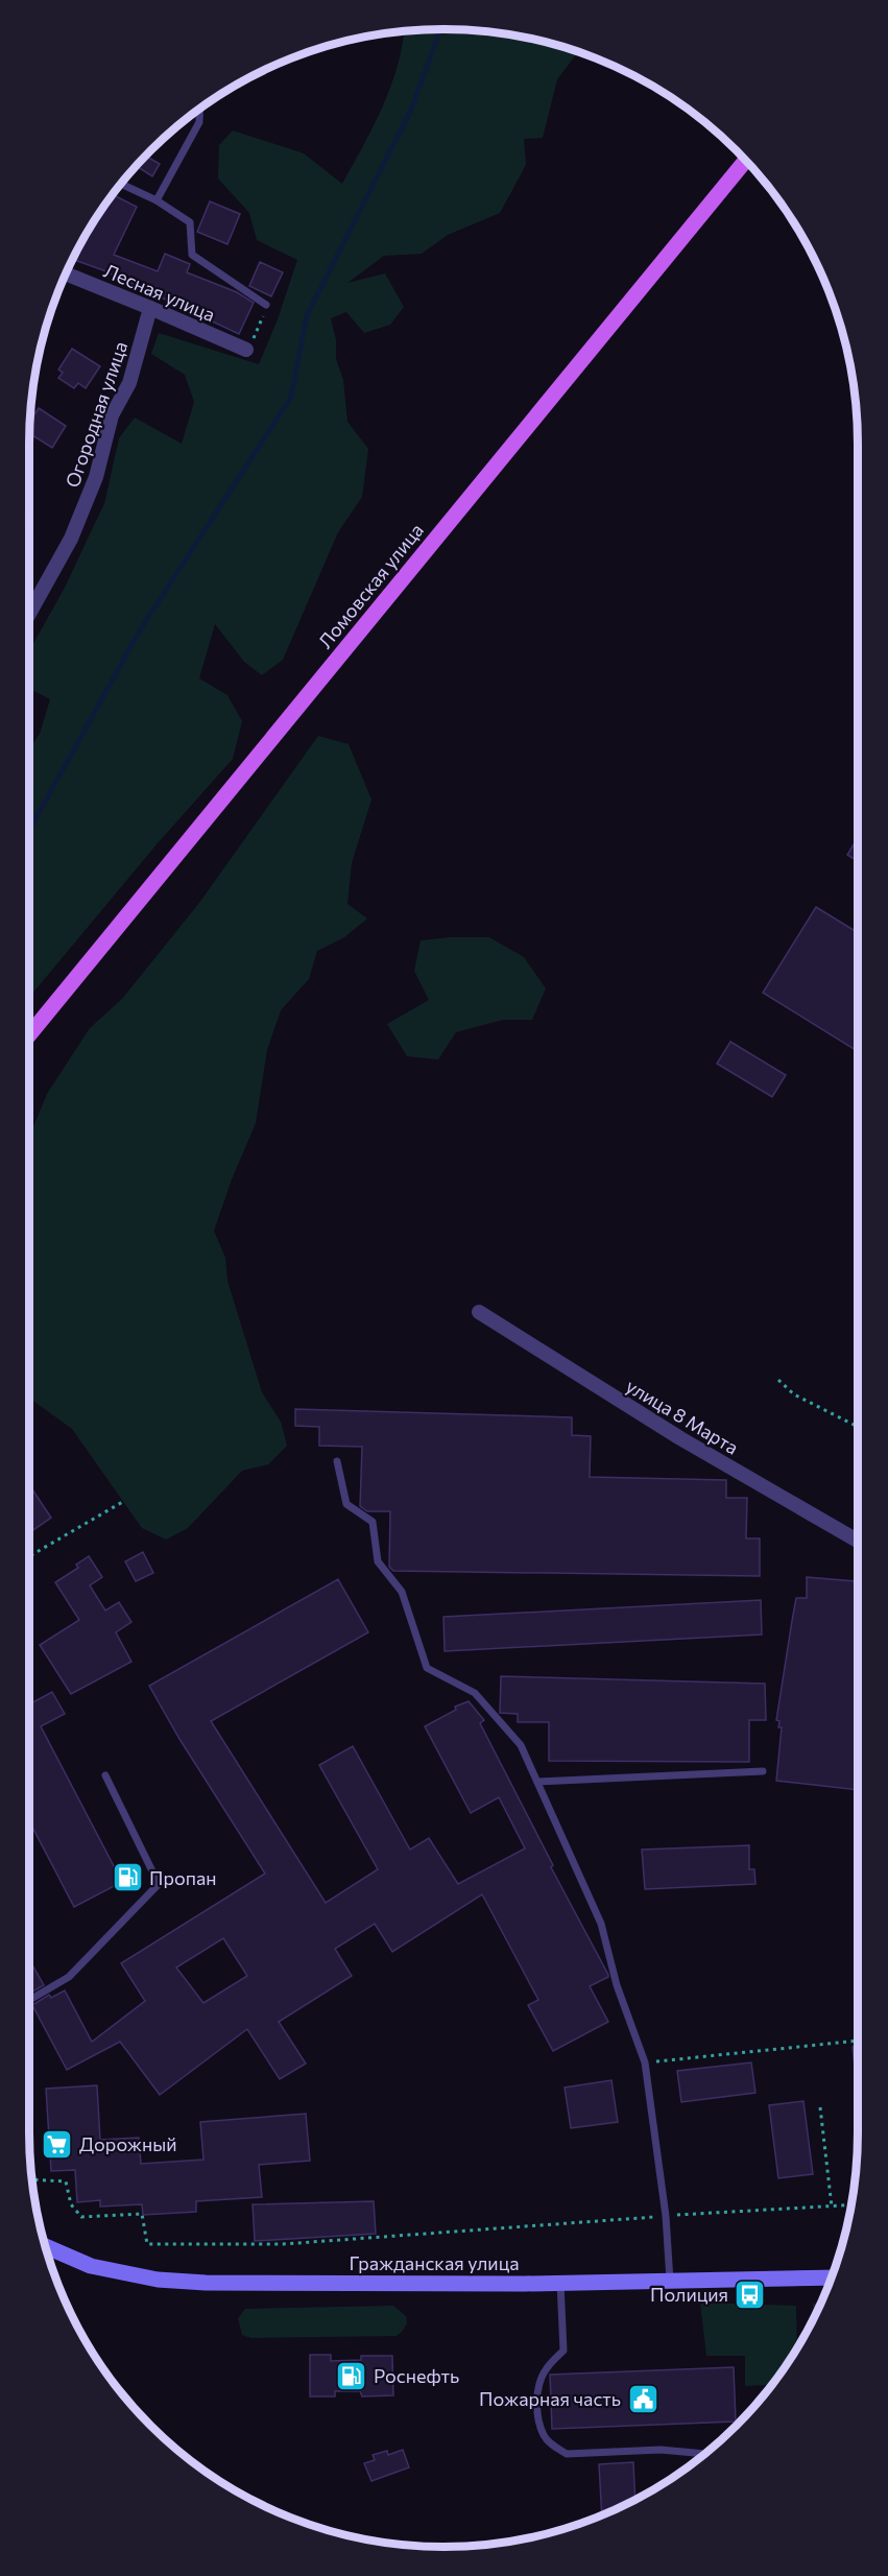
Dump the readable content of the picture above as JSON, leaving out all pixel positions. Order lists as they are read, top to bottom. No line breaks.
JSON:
{"streets":{"main road":["Ломовская улица","Гражданская улица"],"street":["Лесная улица","Огородная улица","улица 8 Марта"]},"crossings":[["Лесная улица","Огородная улица"]],"places":{"fuel station":["Пропан","Роснефть"],"supermarket":["Дорожный"],"bus stop":["Полиция"],"public building":["Пожарная часть"]}}
